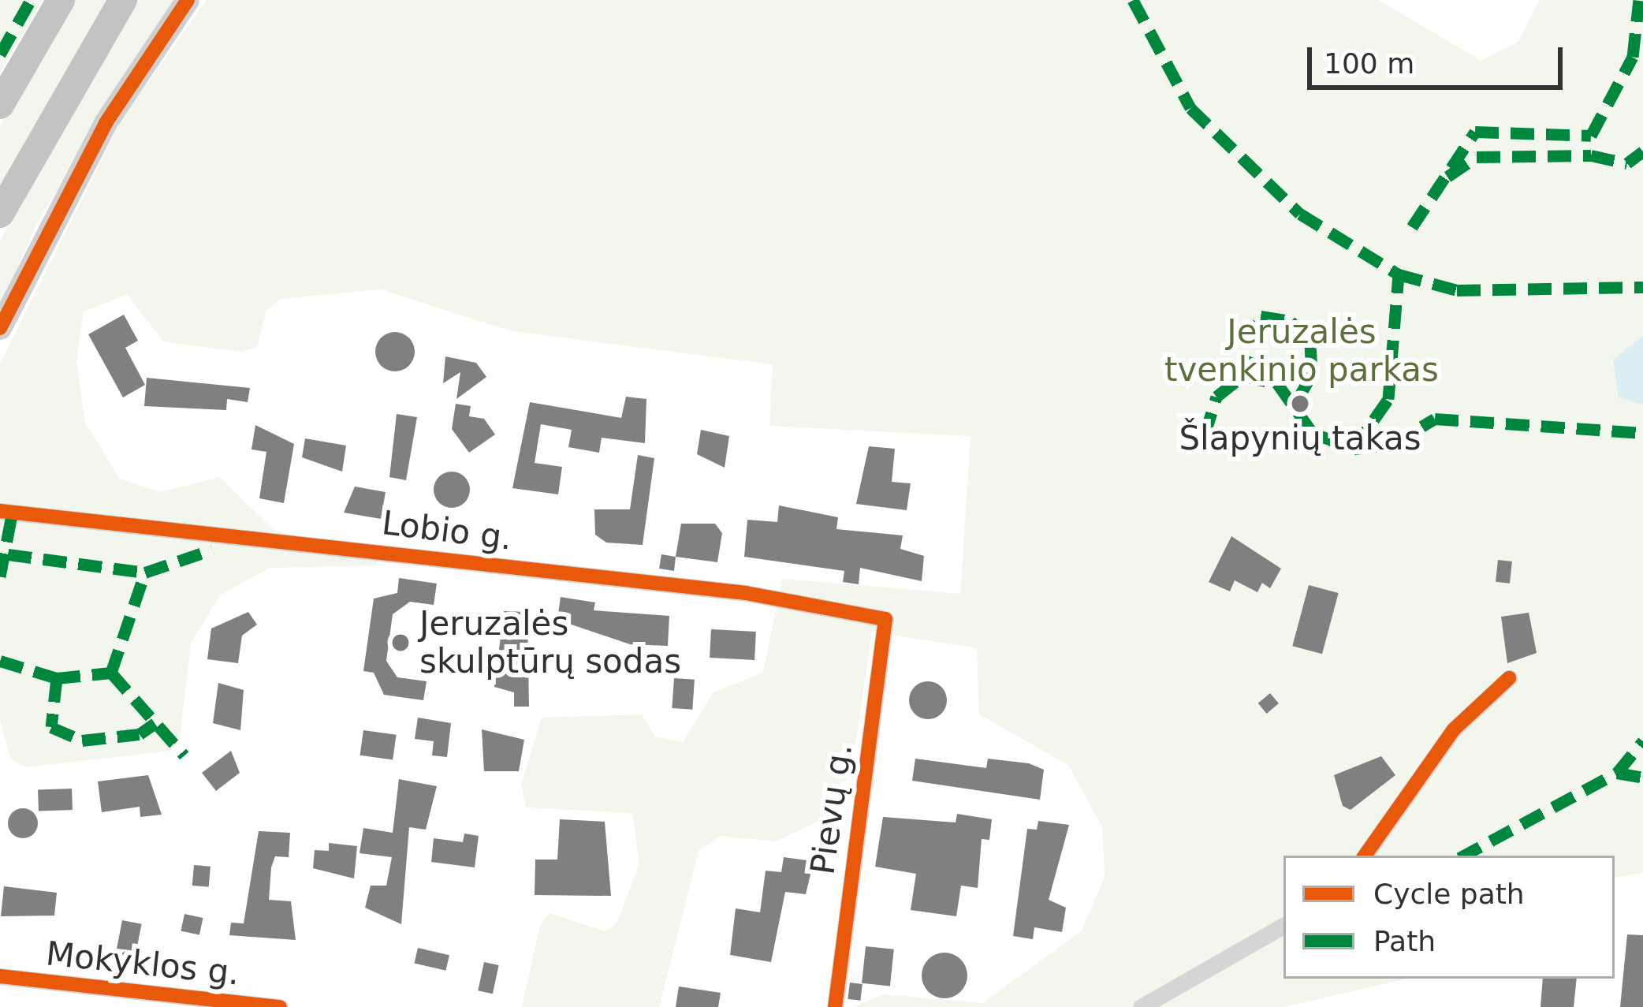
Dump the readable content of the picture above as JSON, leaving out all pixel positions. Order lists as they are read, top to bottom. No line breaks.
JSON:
{"streets":{"street":["Lobio g.","Pievų g.","Mokyklos g."]},"crossings":[["Lobio g.","Pievų g."]],"parks":["Jeruzalės tvenkinio parkas"],"places":["Šlapynių takas","Jeruzalės skulptūrų sodas"],"legend":["Cycle path","Path"],"scale_bar":"100 m"}
